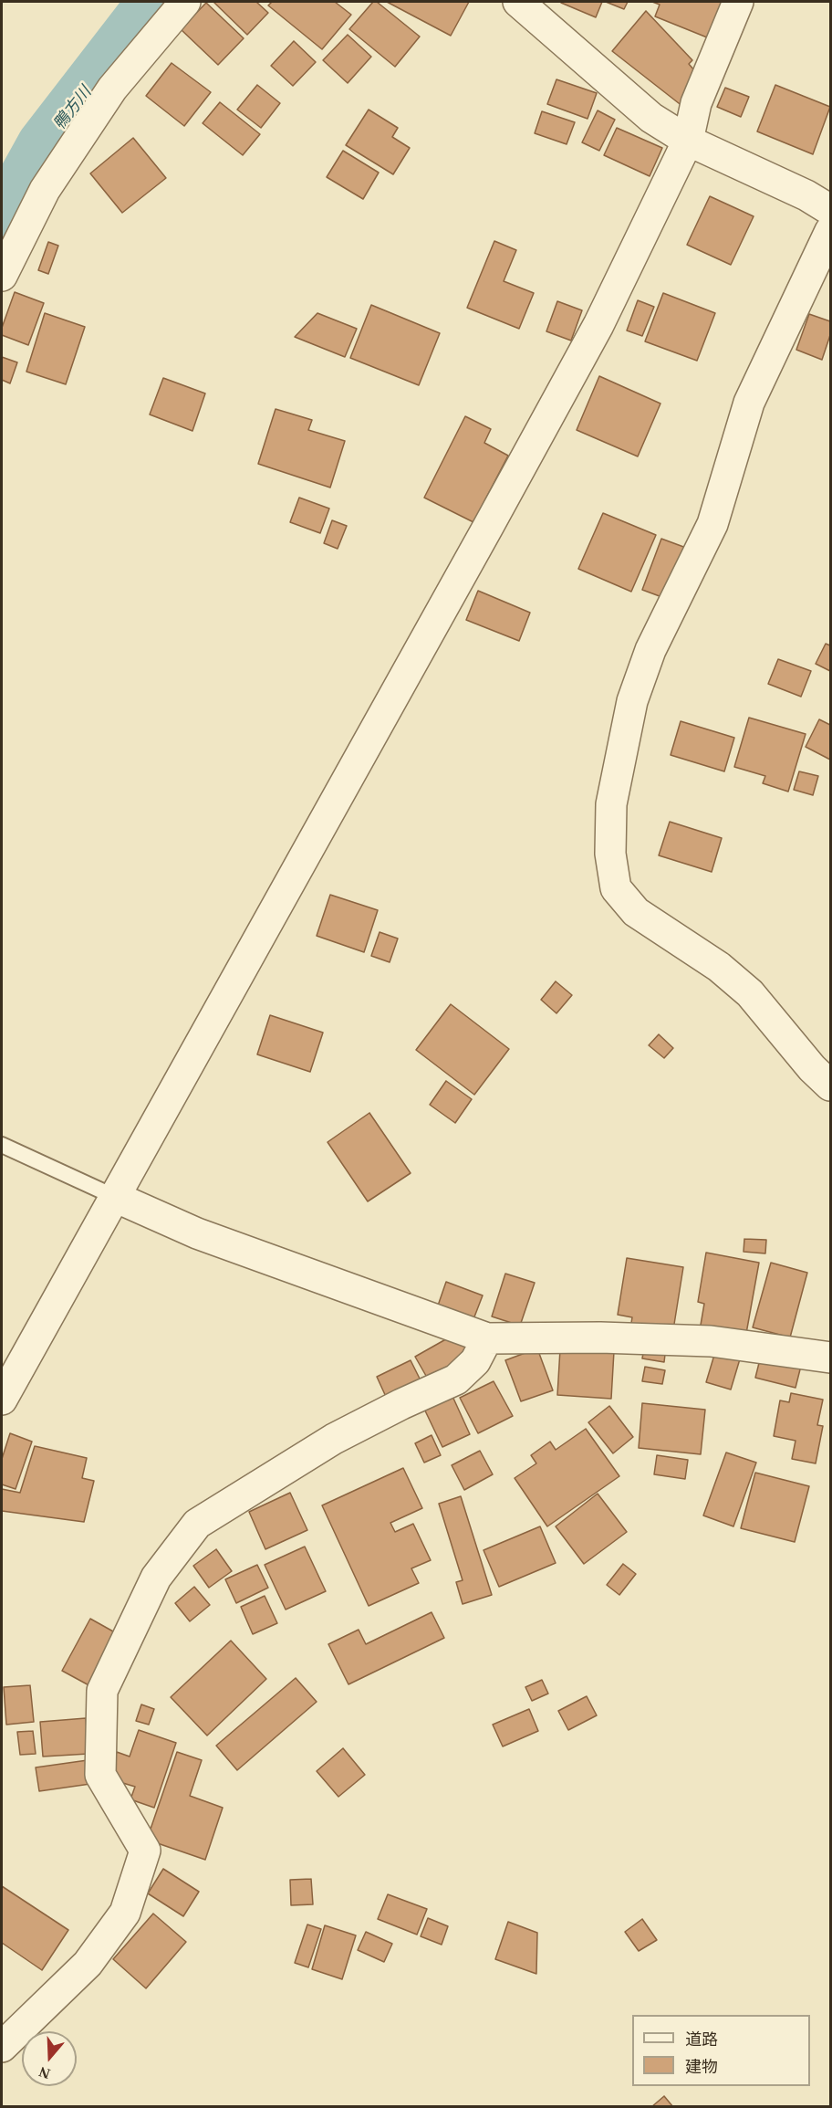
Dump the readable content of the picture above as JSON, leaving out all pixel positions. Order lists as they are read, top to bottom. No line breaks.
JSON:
{"water":["鴨方川"],"legend":["道路","建物"],"north":"bottom"}
